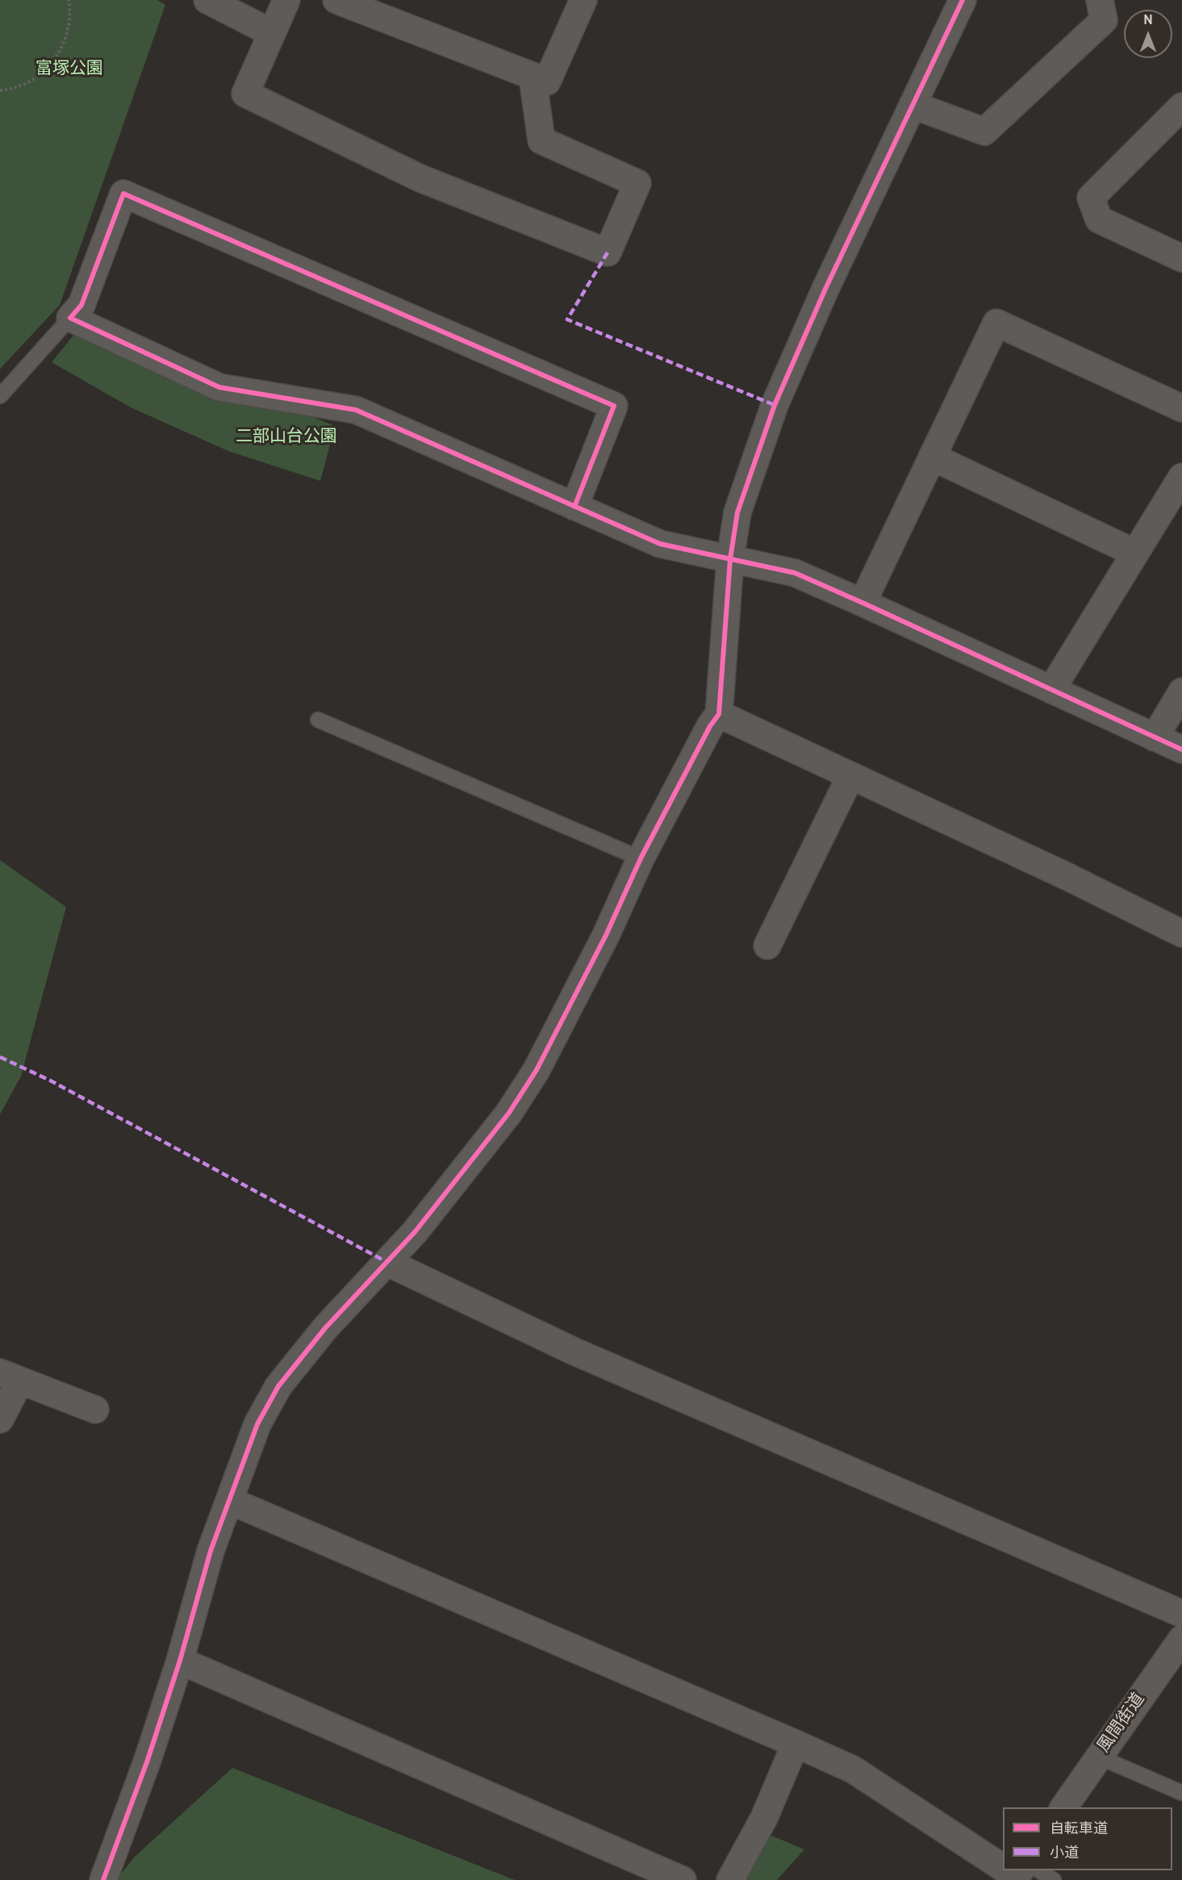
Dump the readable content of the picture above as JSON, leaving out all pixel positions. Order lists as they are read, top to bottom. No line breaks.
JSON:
{"streets":{"street":["風間街道"]},"parks":["富塚公園","二部山台公園"],"legend":["自転車道","小道"],"north":"top"}
